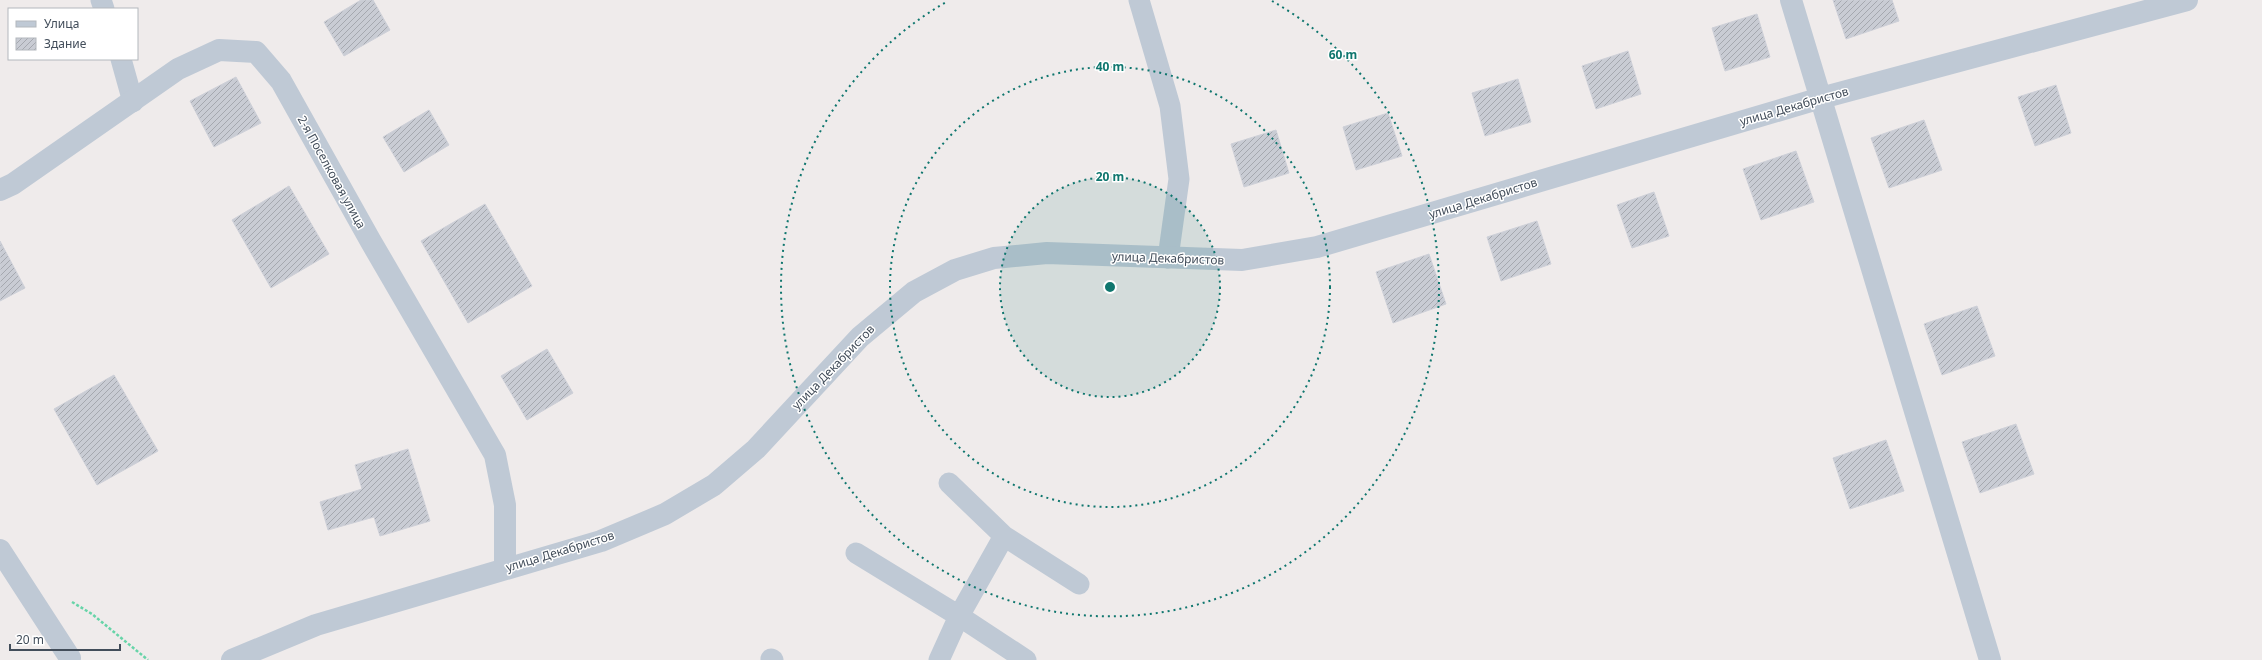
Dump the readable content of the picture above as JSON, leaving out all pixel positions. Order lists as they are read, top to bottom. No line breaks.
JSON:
{"streets":{"street":["улица Декабристов","2-я Поселковая улица"]},"crossings":[["улица Декабристов","2-я Поселковая улица"]],"legend":["Улица","Здание"],"scale_bar":"20 m","rings":["60 m","40 m","20 m"]}
